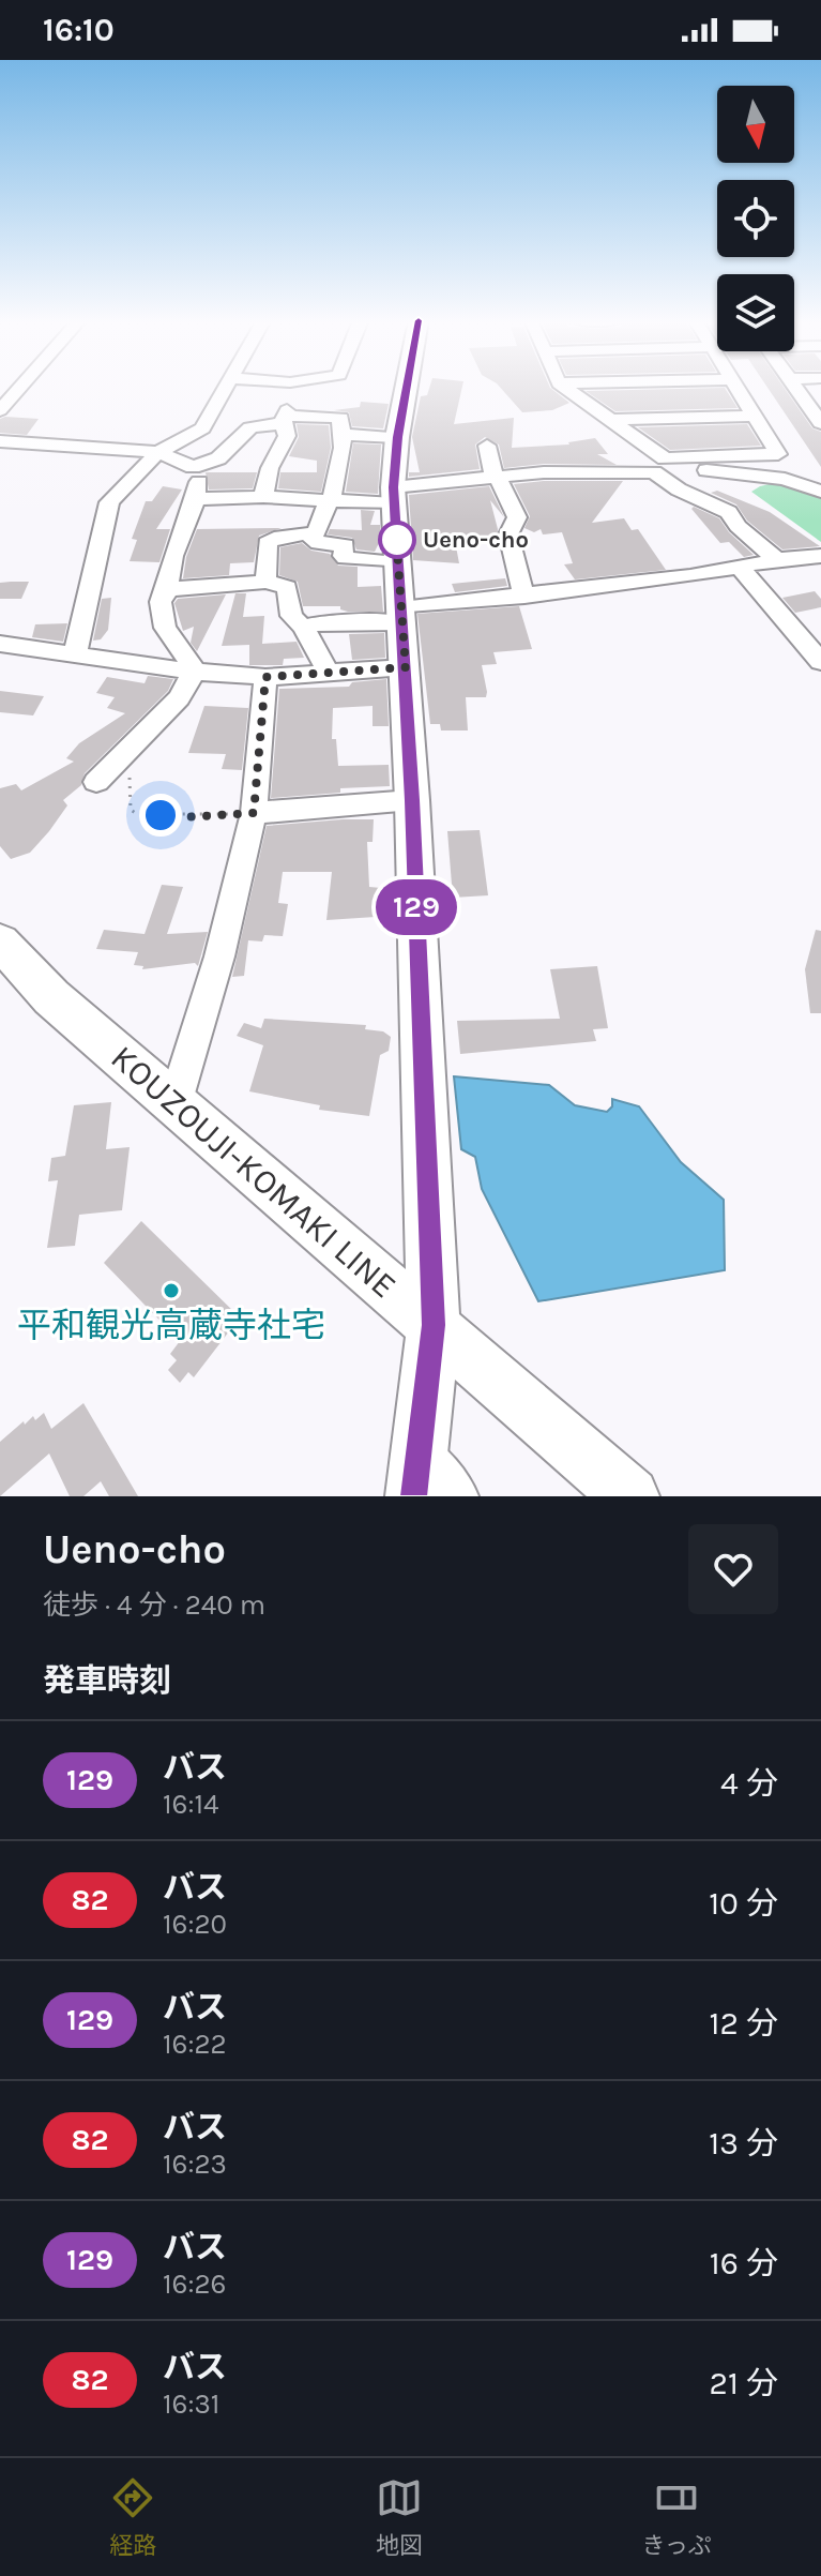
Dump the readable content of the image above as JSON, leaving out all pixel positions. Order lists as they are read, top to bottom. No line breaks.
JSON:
{"streets":{"main road":["KOUZOUJI-KOMAKI LINE"]},"places":["Ueno-cho","平和観光高蔵寺社宅"],"lines":["bus line 129"],"north":"bottom","page":{"status":"16:10","on_map":"129","heading":[["Ueno-cho","徒歩 · 4 分 · 240 m"],"発車時刻"],"list":[{"mark":"129","name":"バス","note":"16:14","value":"4 分"},{"mark":"82","name":"バス","note":"16:20","value":"10 分"},{"mark":"129","name":"バス","note":"16:22","value":"12 分"},{"mark":"82","name":"バス","note":"16:23","value":"13 分"},{"mark":"129","name":"バス","note":"16:26","value":"16 分"},{"mark":"82","name":"バス","note":"16:31","value":"21 分"}],"tabs":["経路","地図","きっぷ"]}}
